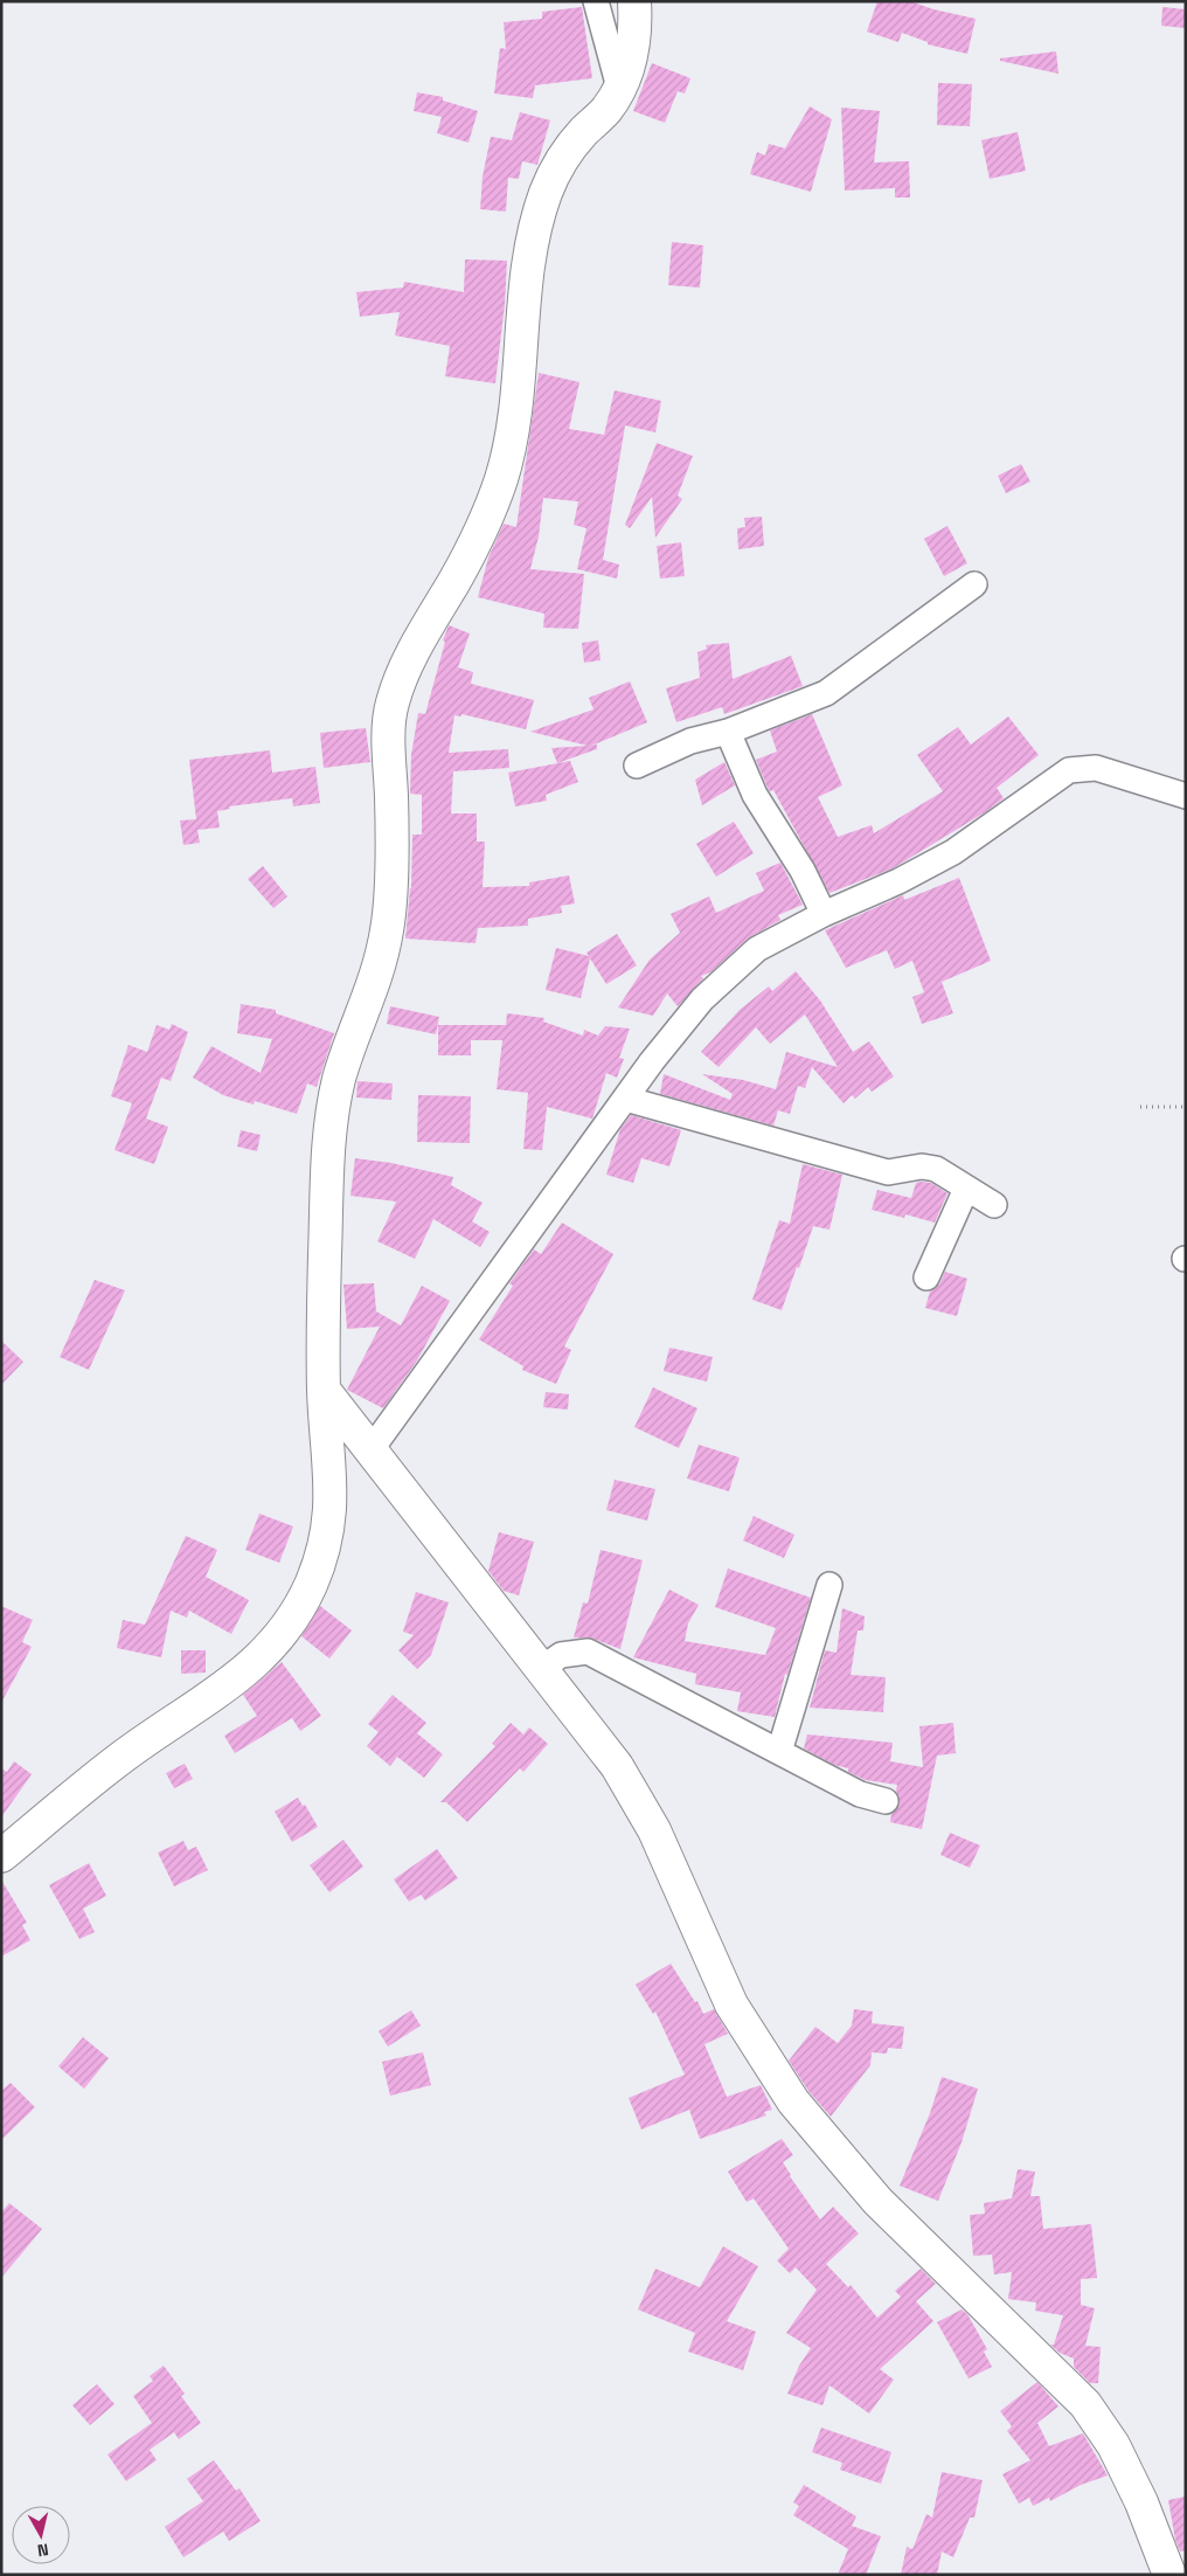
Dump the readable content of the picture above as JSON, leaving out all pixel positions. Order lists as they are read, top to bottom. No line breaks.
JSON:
{"north":"bottom"}
